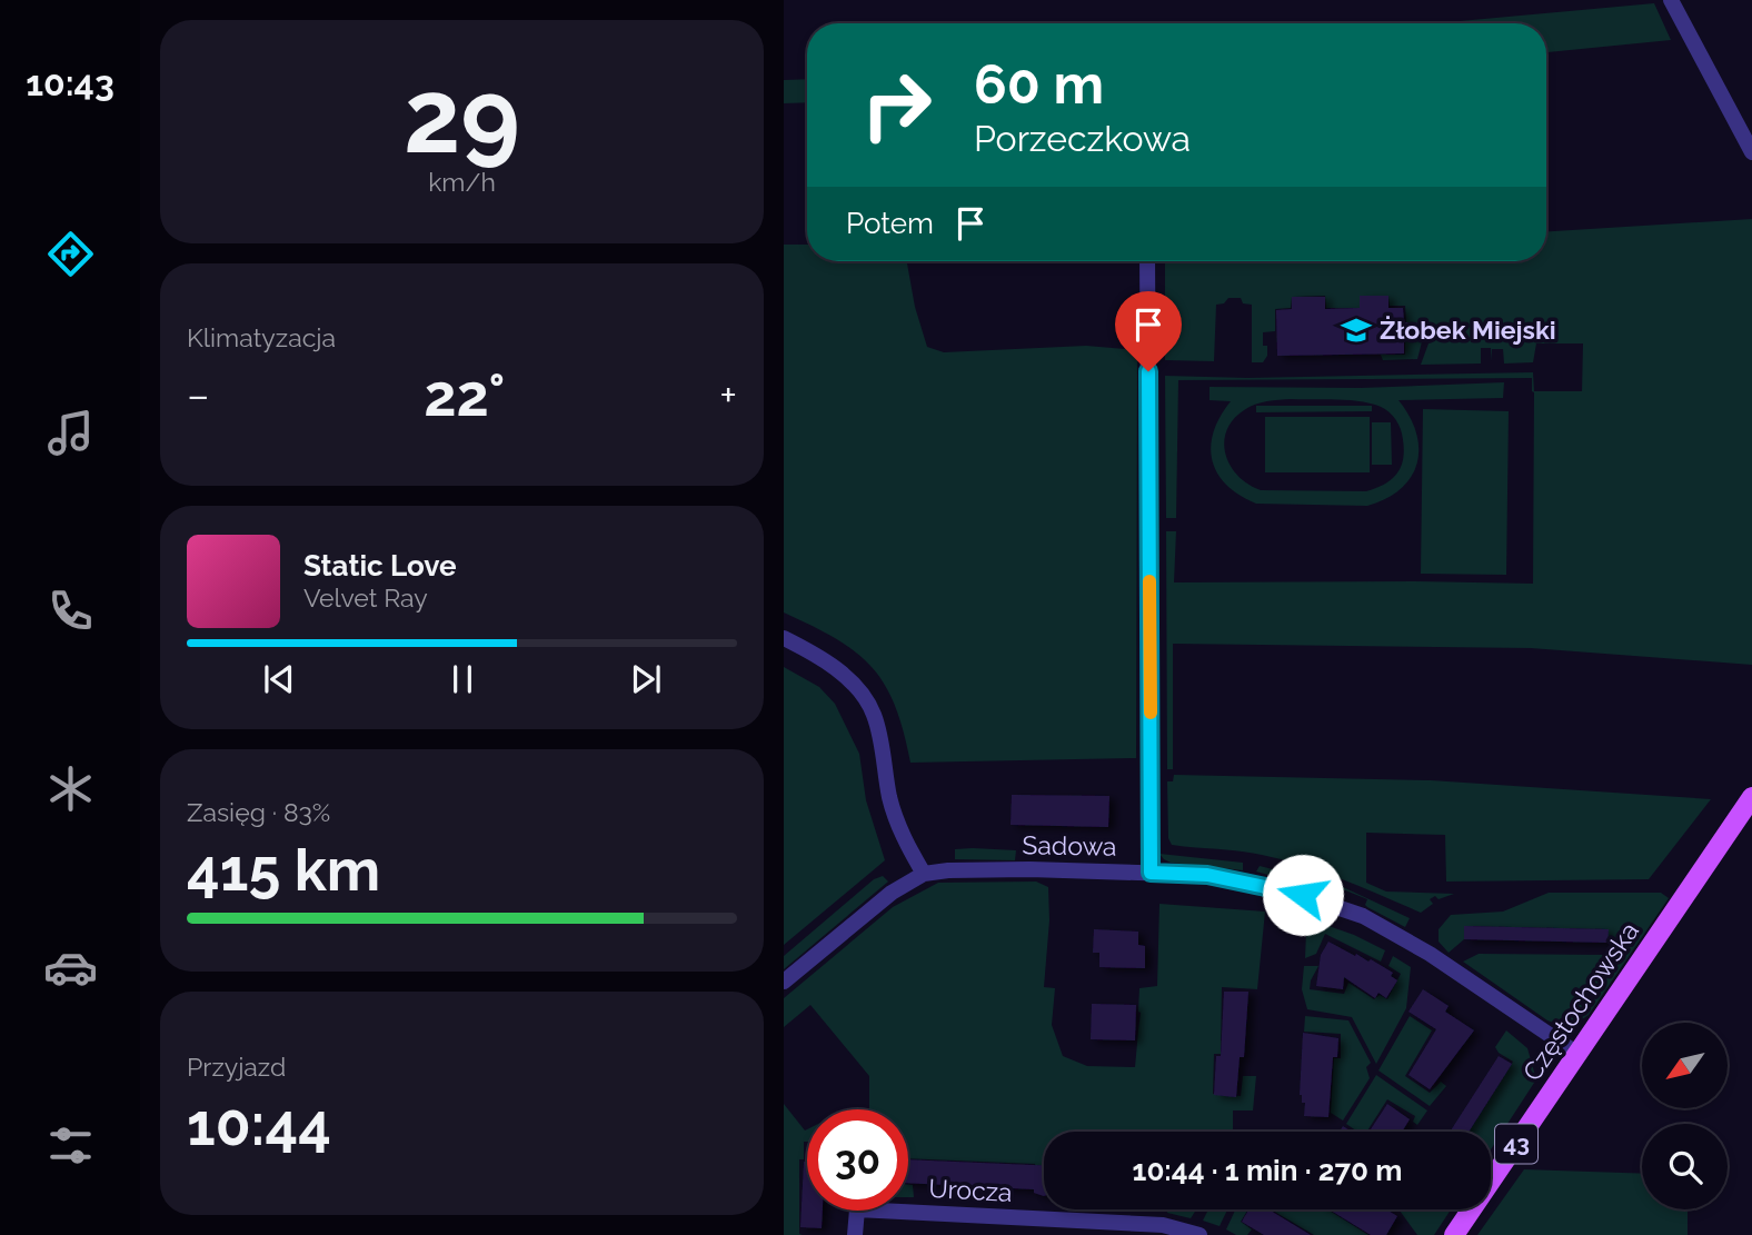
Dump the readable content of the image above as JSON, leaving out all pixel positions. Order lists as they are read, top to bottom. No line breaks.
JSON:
{"streets":{"main road":["Częstochowska","43"],"street":["Sadowa","Urocza"]},"crossings":[["Sadowa","Częstochowska"]],"places":{"school or university":["Żłobek Miejski"]},"north":"bottom left","page":{"tabs":"10:43","tile":[["29","km/h"],"Klimatyzacja",["Zasięg · 83%","415 km"],["Przyjazd","10:44"]],"turn":["60 m","Porzeczkowa"],"then":"Potem","heat":["−","22°","+"],"song":["Static Love","Velvet Ray"],"limit":"30","trip":"10:44 · 1 min · 270 m"}}
